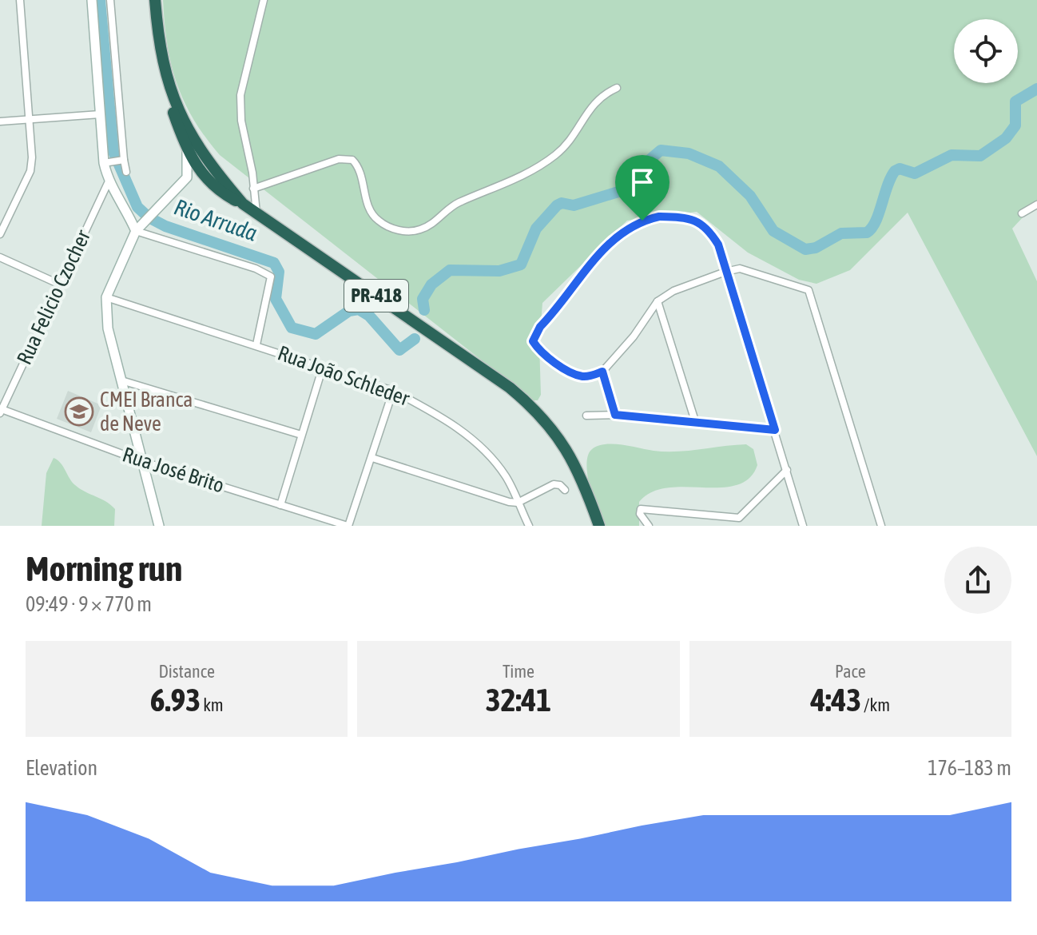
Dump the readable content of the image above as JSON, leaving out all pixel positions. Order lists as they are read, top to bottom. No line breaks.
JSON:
{"streets":{"highway":["PR-418"],"street":["Rua Felicio Czocher","Rua João Schleder","Rua José Brito"]},"crossings":[["Rua Felicio Czocher","Rua José Brito"]],"water":["Rio Arruda"],"places":{"school or university":["CMEI Branca de Neve"]},"page":{"heading":["Morning run","09:49 · 9 × 770 m"],"stats":[["Distance","6.93 km"],["Time","32:41"],["Pace","4:43 /km"]],"chart":["Elevation","176–183 m"]}}
